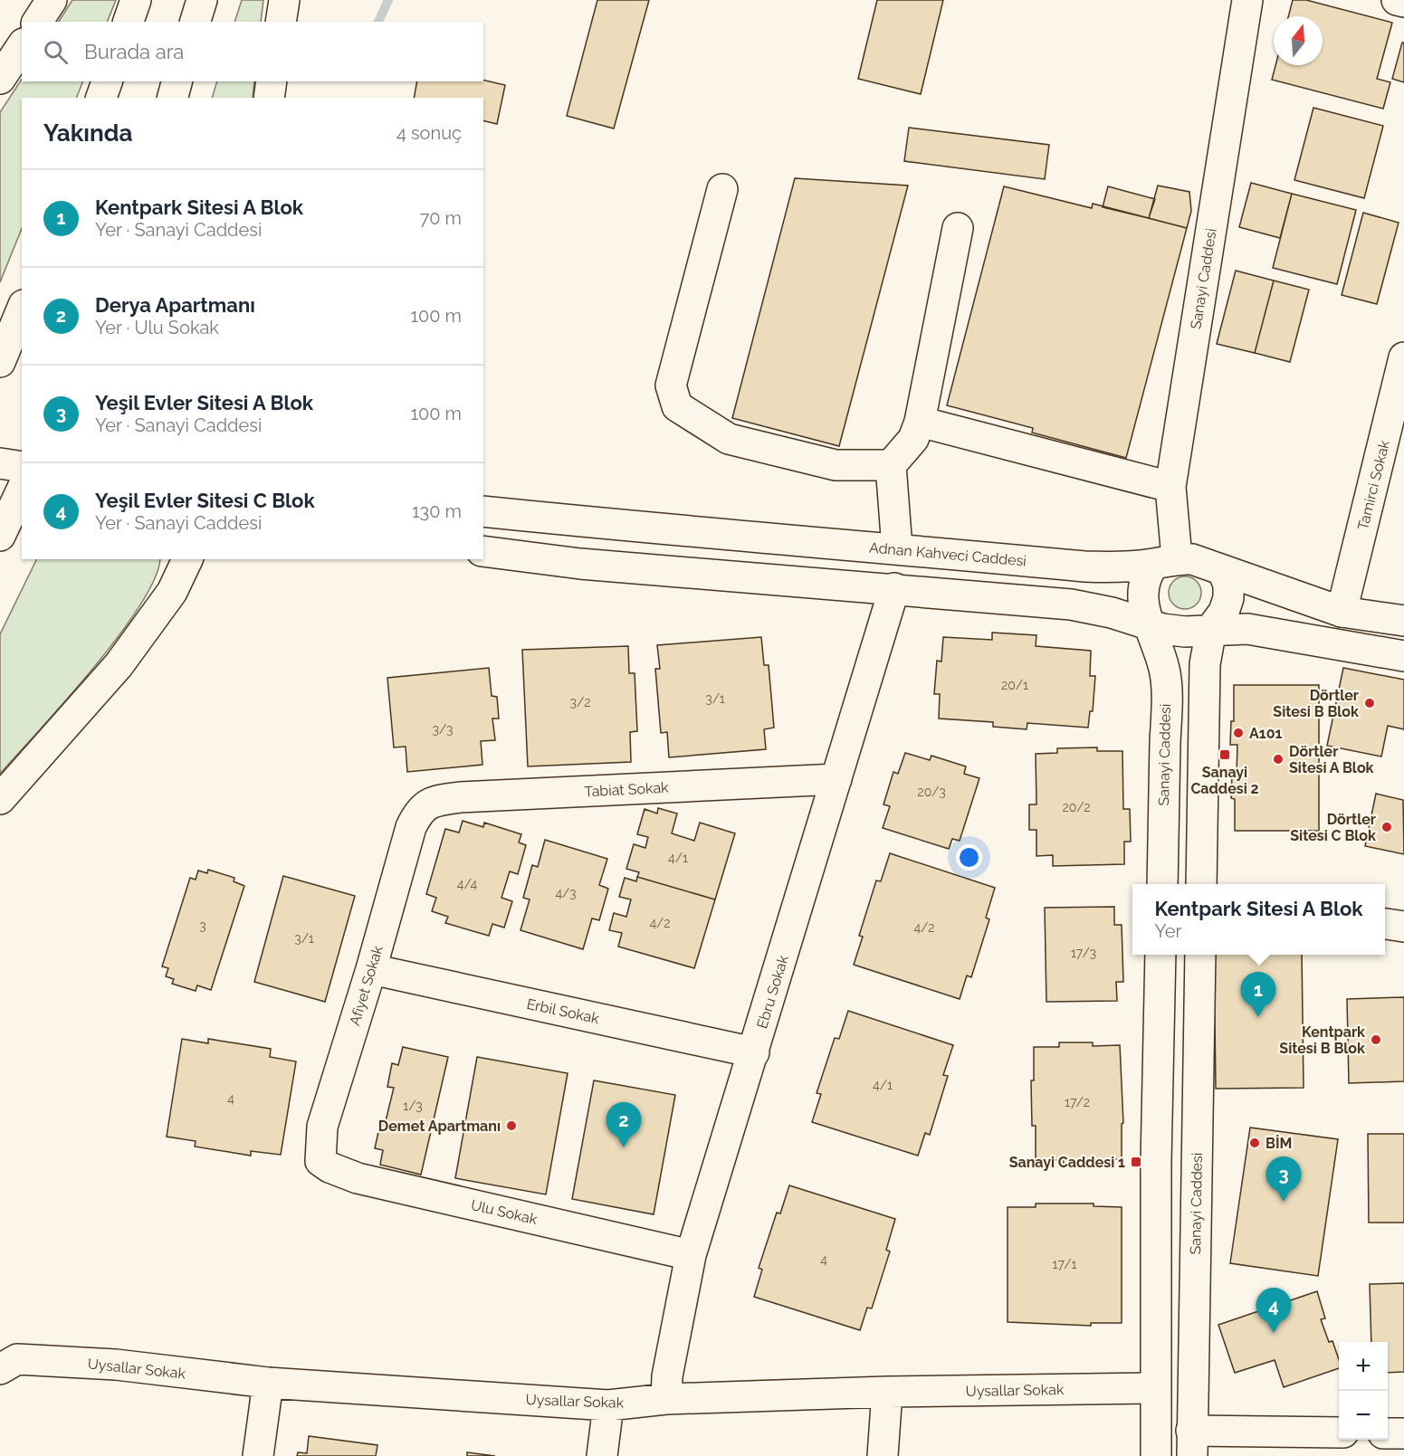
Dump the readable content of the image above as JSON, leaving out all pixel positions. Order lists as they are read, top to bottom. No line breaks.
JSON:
{"streets":{"main road":["Sanayi Caddesi","Tamirci Sokak","Adnan Kahveci Caddesi","Tabiat Sokak","Afiyet Sokak","Ebru Sokak","Erbil Sokak","Ulu Sokak","Uysallar Sokak"]},"crossings":[["Sanayi Caddesi","Adnan Kahveci Caddesi"],["Tamirci Sokak","Adnan Kahveci Caddesi"],["Tabiat Sokak","Afiyet Sokak"],["Tabiat Sokak","Ebru Sokak"],["Afiyet Sokak","Erbil Sokak"],["Afiyet Sokak","Ulu Sokak"],["Ebru Sokak","Erbil Sokak"],["Ebru Sokak","Ulu Sokak"],["Ebru Sokak","Uysallar Sokak"]],"places":{"other":["Dörtler Sitesi B Blok","A101","Dörtler Sitesi A Blok","Dörtler Sitesi C Blok","Kentpark Sitesi B Blok","Demet Apartmanı","BİM"],"transit":["Sanayi Caddesi 2","Sanayi Caddesi 1"]},"house_numbers":["20/1","3/1","3/2","3/3","20/3","20/2","4/1","4/4","4/3","4/2","3","4/2","3/1","17/3","4/1","4","17/2","1/3","4","17/1"],"north":"top","page":{"search":"Burada ara","heading":["Yakında","4 sonuç"],"list":[{"mark":"1","name":"Kentpark Sitesi A Blok","note":"Yer · Sanayi Caddesi","value":"70 m"},{"mark":"2","name":"Derya Apartmanı","note":"Yer · Ulu Sokak","value":"100 m"},{"mark":"3","name":"Yeşil Evler Sitesi A Blok","note":"Yer · Sanayi Caddesi","value":"100 m"},{"mark":"4","name":"Yeşil Evler Sitesi C Blok","note":"Yer · Sanayi Caddesi","value":"130 m"}],"popup":["Kentpark Sitesi A Blok","Yer"],"pins":["1","2","3","4"],"map_buttons":["+","−"]}}
